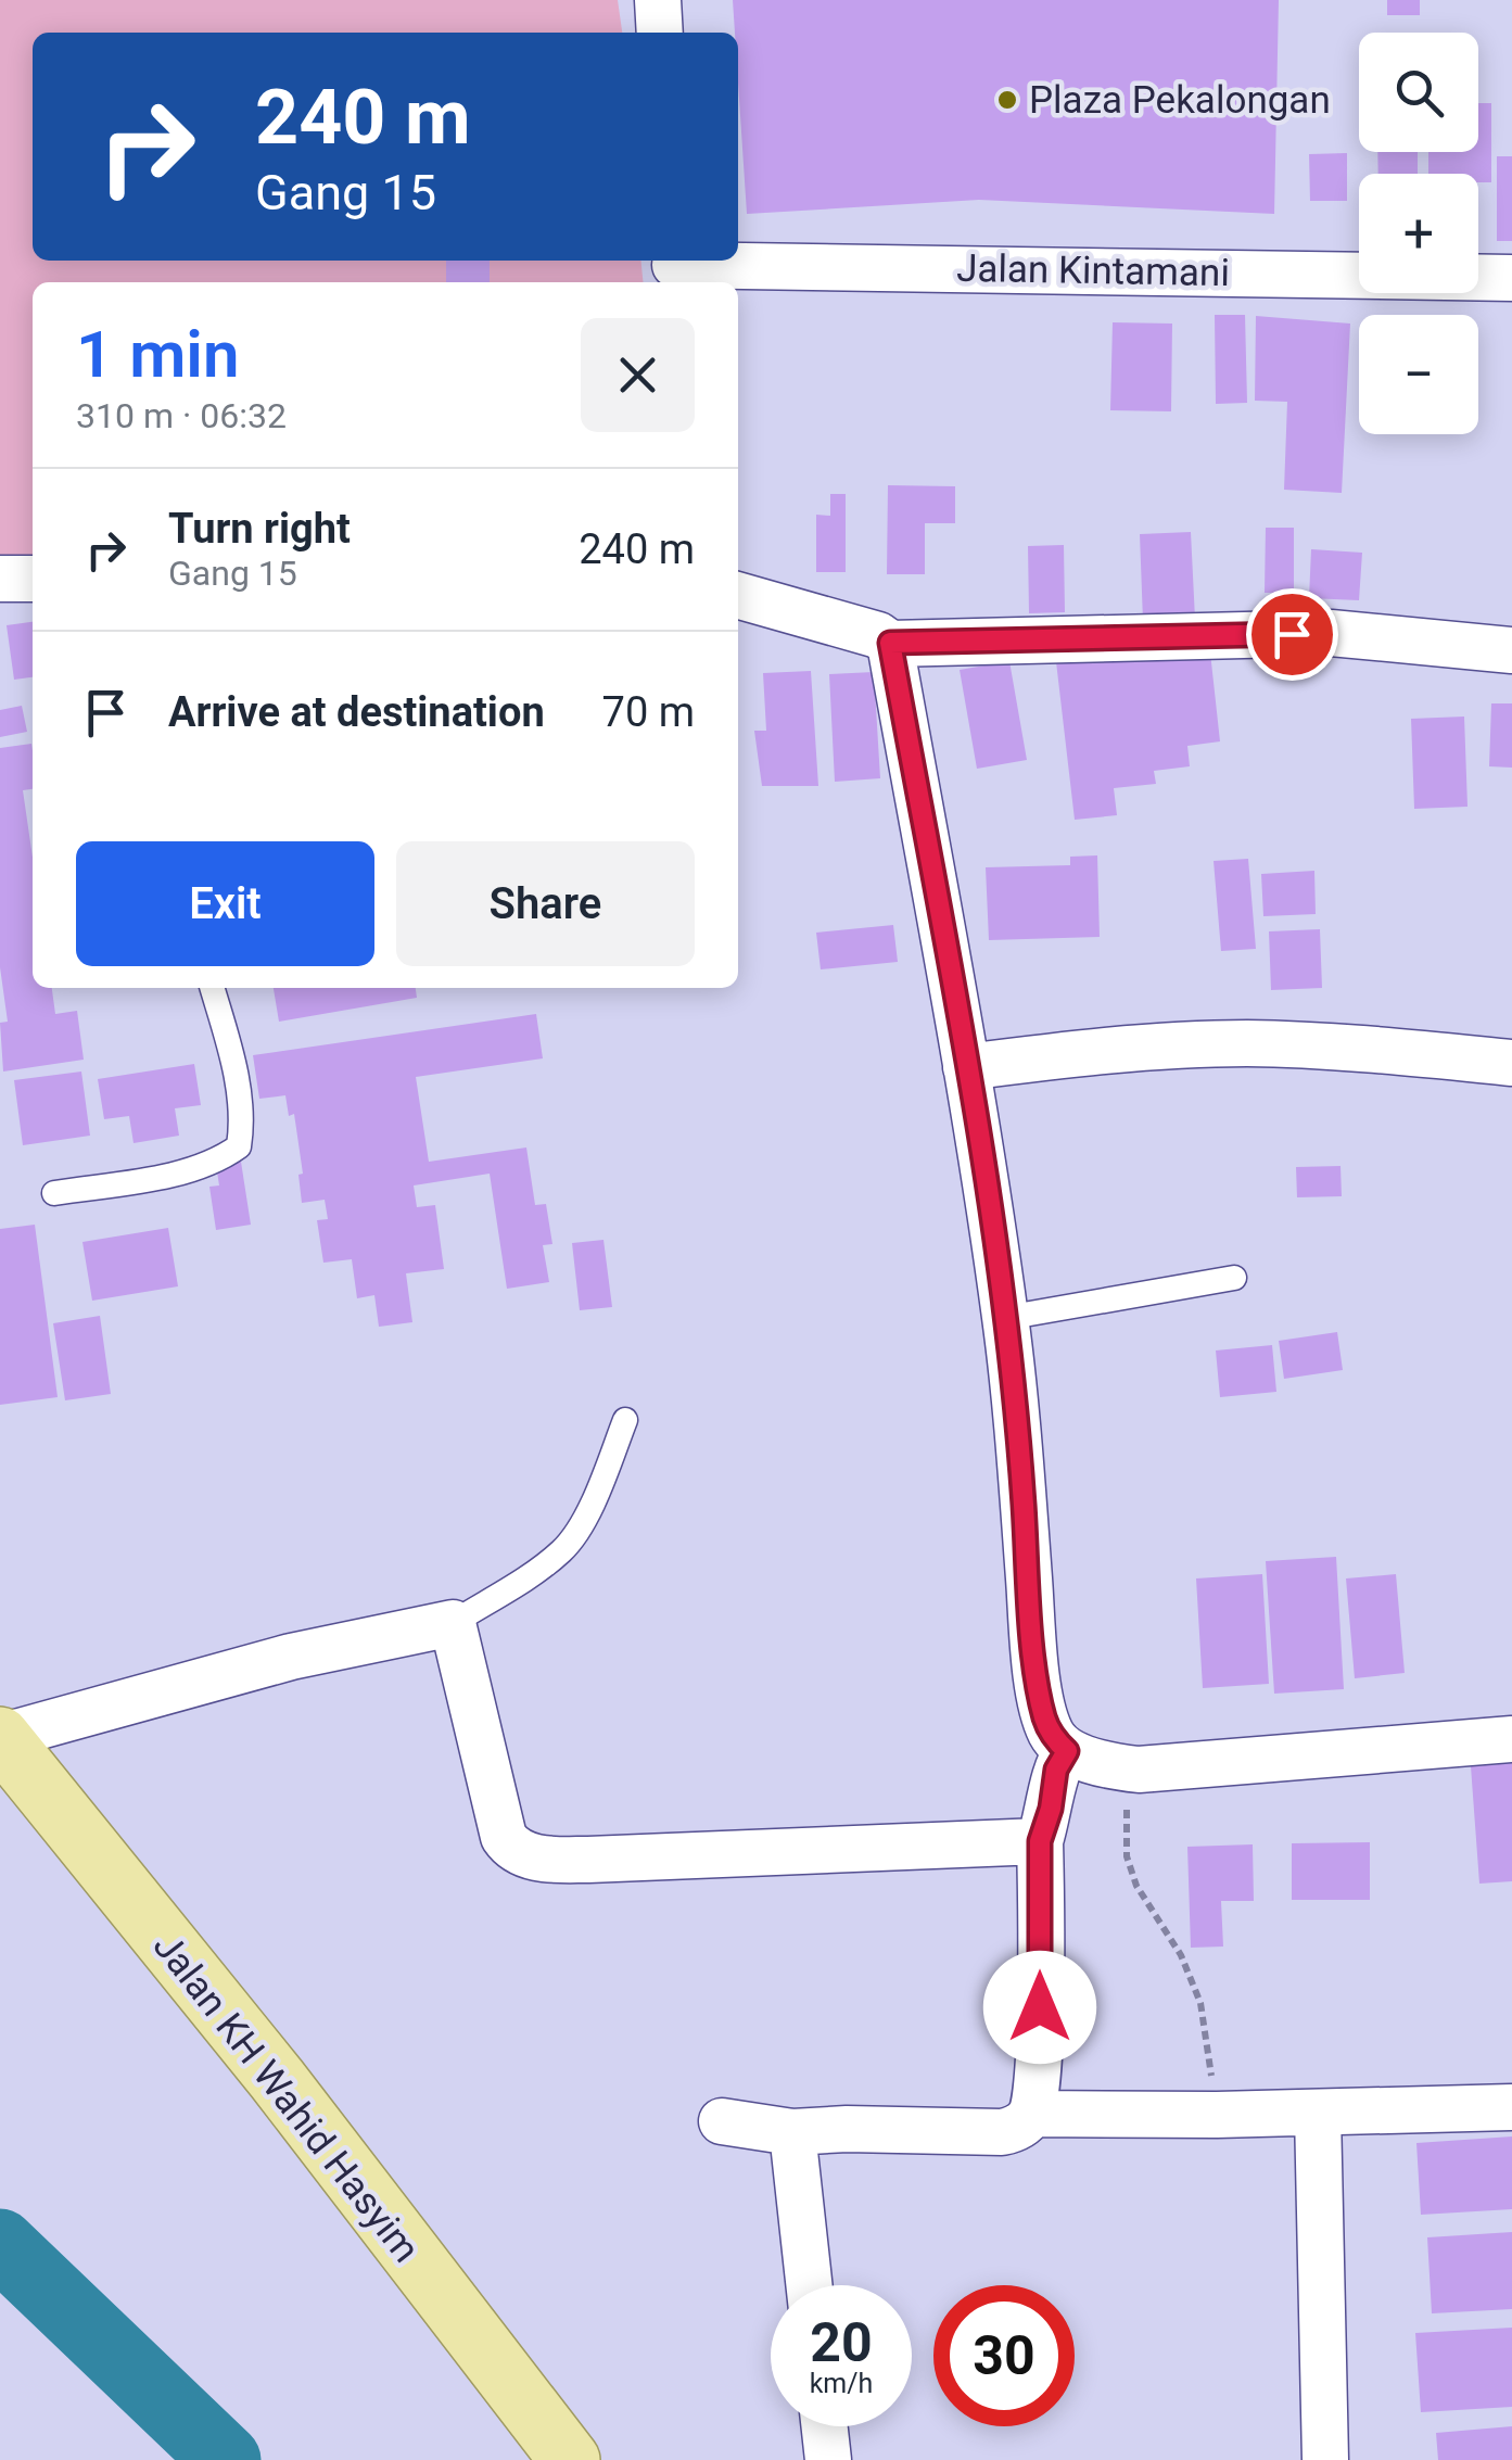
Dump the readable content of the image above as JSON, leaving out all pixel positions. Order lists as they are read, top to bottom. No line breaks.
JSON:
{"streets":{"main road":["Jalan KH Wahid Hasyim"],"street":["Jalan Kintamani"]},"places":["Plaza Pekalongan"],"page":{"map_buttons":["+","−"],"turn":["240 m","Gang 15"],"heading":["1 min","310 m · 06:32"],"list":[{"name":"Turn right","note":"Gang 15","value":"240 m"},{"name":"Arrive at destination","value":"70 m"}],"buttons":["Exit","Share"],"speed":"20 km/h","limit":"30"}}
